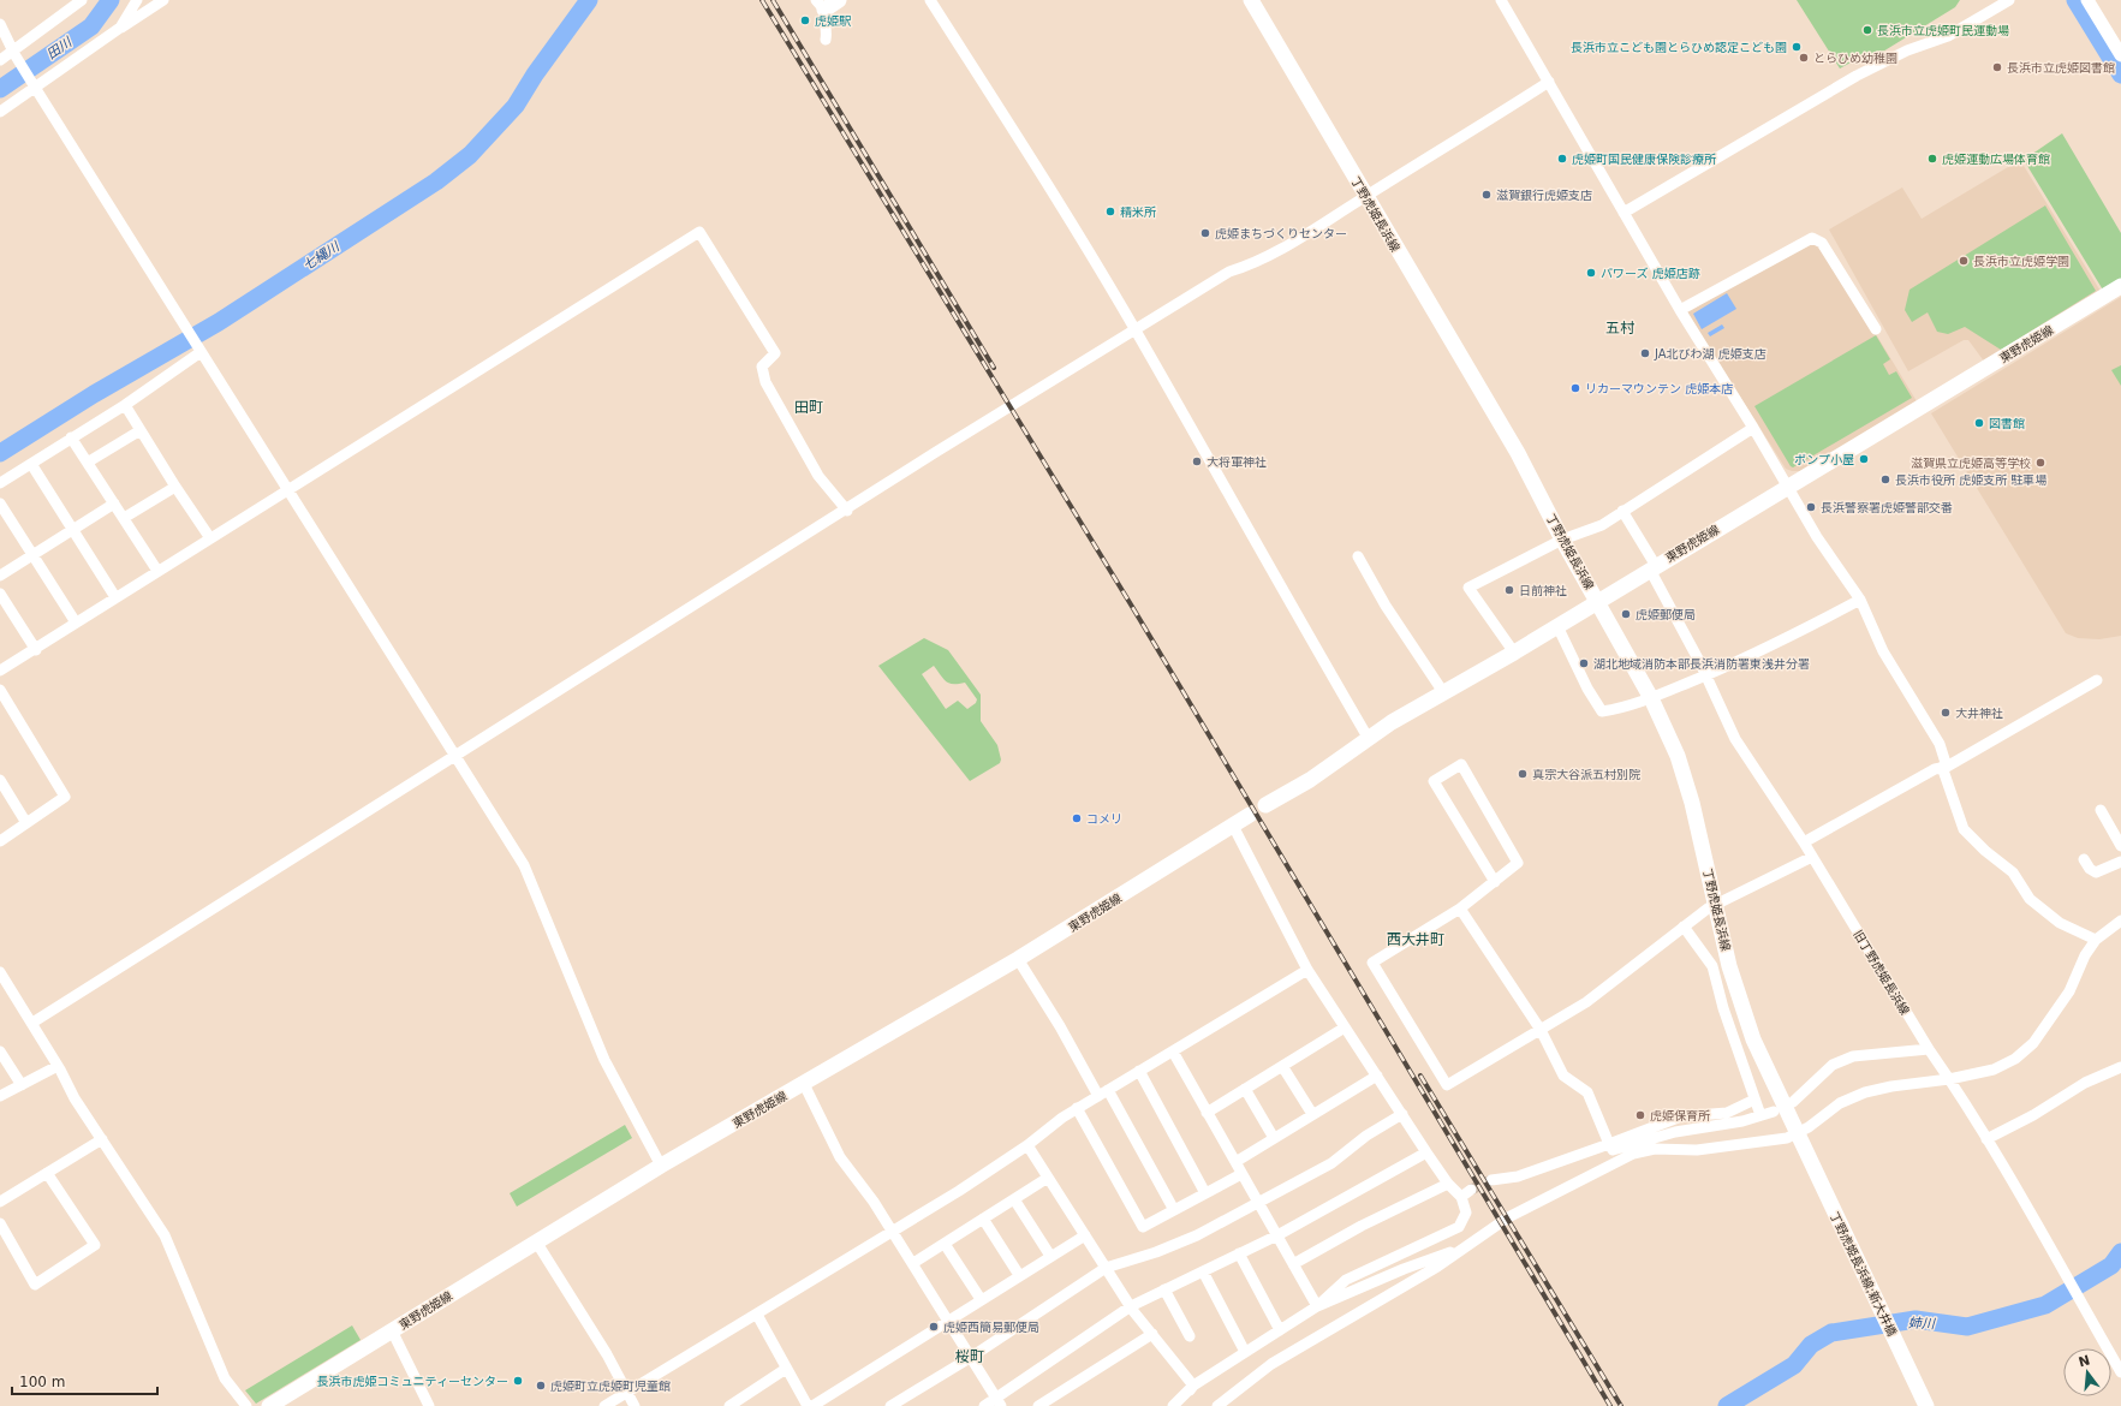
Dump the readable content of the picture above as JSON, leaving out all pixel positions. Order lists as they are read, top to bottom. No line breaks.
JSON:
{"streets":{"main road":["丁野虎姫長浜線","東野虎姫線","丁野虎姫長浜線;新大井橋"],"street":["旧丁野虎姫長浜線"]},"crossings":[["丁野虎姫長浜線","東野虎姫線"],["丁野虎姫長浜線","丁野虎姫長浜線;新大井橋"],["東野虎姫線","旧丁野虎姫長浜線"]],"districts":["五村","田町","西大井町","桜町"],"water":["田川","七縄川","姉川"],"places":["虎姫駅","長浜市立虎姫町民運動場","長浜市立こども園とらひめ認定こども園","とらひめ幼稚園","長浜市立虎姫図書館","虎姫町国民健康保険診療所","虎姫運動広場体育館","滋賀銀行虎姫支店","精米所","虎姫まちづくりセンター","長浜市立虎姫学園","パワーズ 虎姫店跡","JA北びわ湖 虎姫支店","リカーマウンテン 虎姫本店","図書館","ポンプ小屋","大将軍神社","滋賀県立虎姫高等学校","長浜市役所 虎姫支所 駐車場","長浜警察署虎姫警部交番","日前神社","虎姫郵便局","湖北地域消防本部長浜消防署東浅井分署","大井神社","真宗大谷派五村別院","コメリ","虎姫保育所","虎姫西簡易郵便局","長浜市虎姫コミュニティーセンター","虎姫町立虎姫町児童館"],"scale_bar":"100 m","north":"top"}
